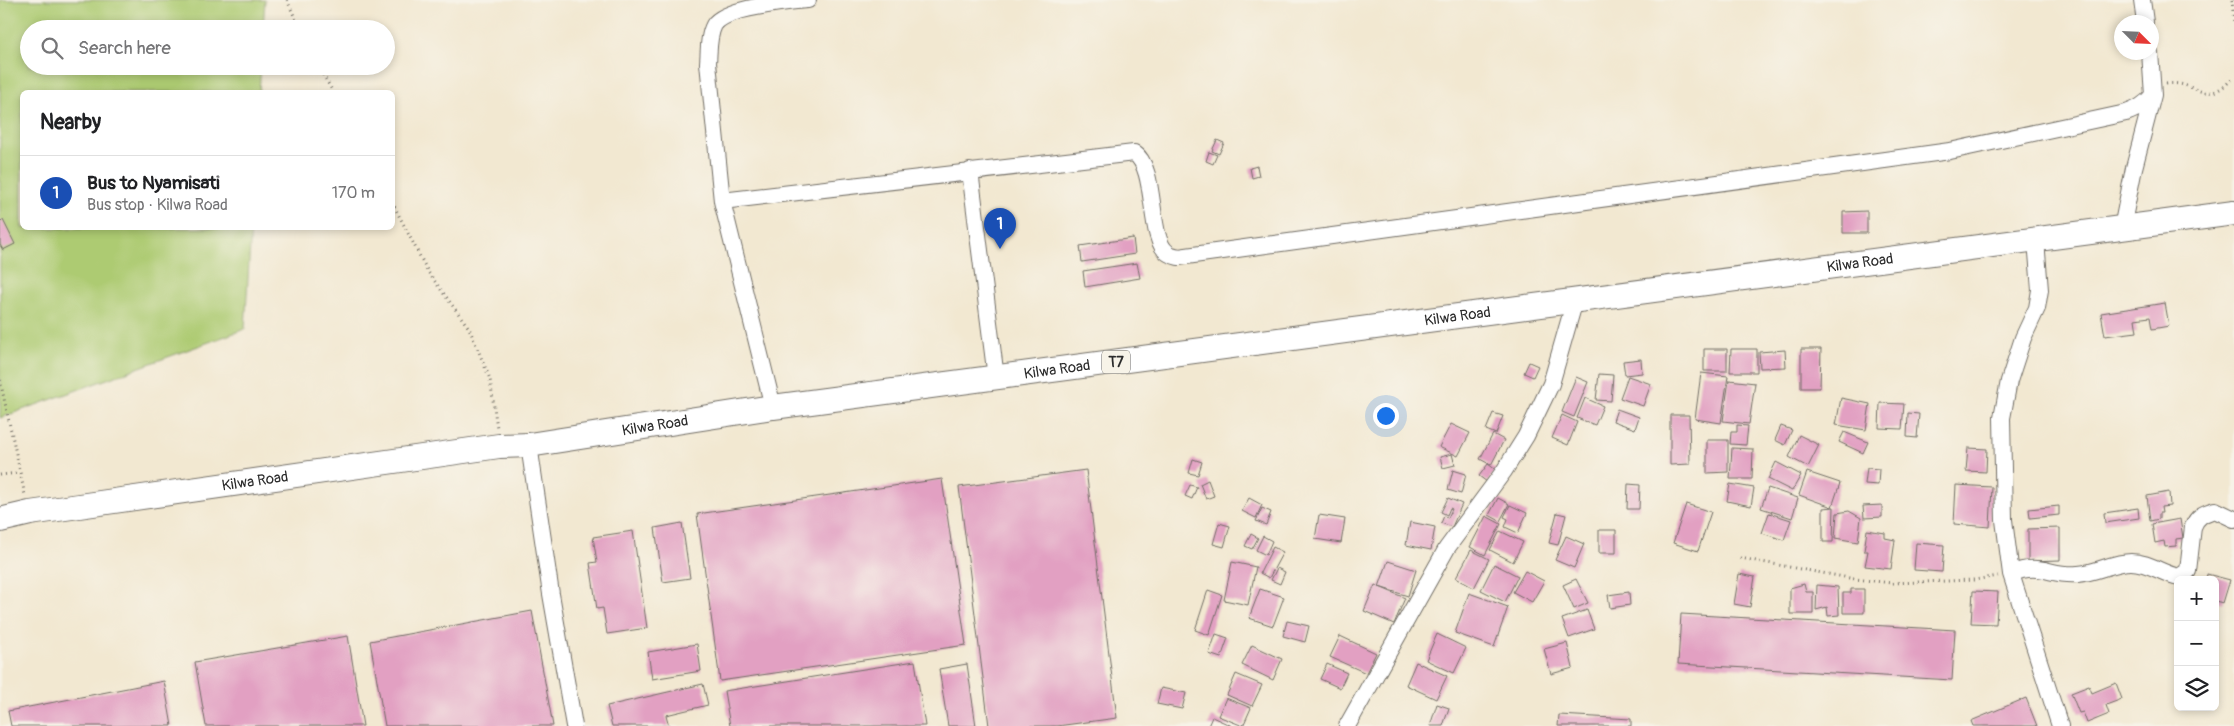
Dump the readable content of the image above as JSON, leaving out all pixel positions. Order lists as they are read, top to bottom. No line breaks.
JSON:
{"streets":{"highway":["Kilwa Road","T7"]},"north":"bottom right","page":{"search":"Search here","heading":"Nearby","list":[{"mark":"1","name":"Bus to Nyamisati","note":"Bus stop · Kilwa Road","value":"170 m"}],"pins":"1","map_buttons":["+","−"]}}
